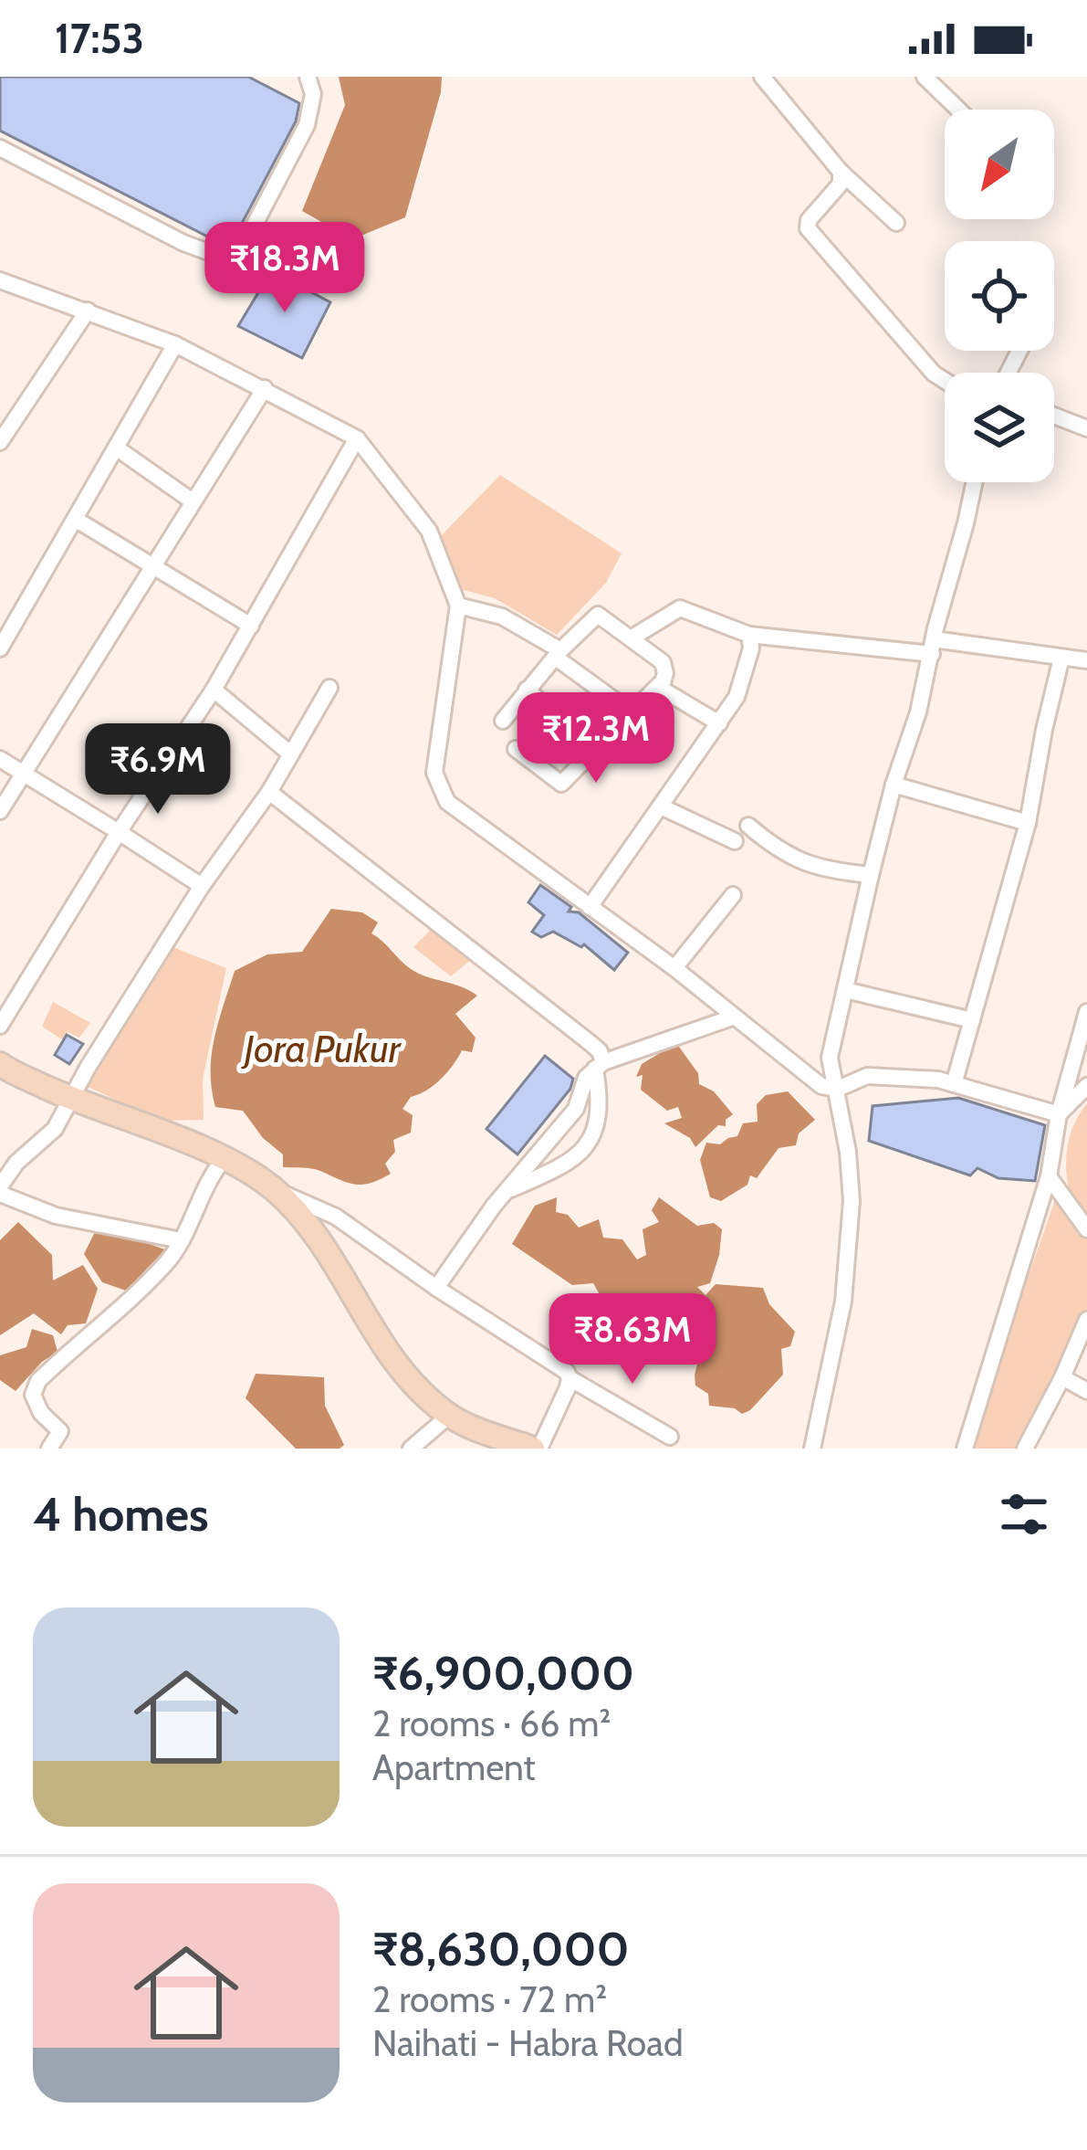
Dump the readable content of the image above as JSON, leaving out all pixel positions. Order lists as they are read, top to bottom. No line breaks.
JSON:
{"water":["Jora Pukur"],"north":"bottom left","page":{"status":"17:53","price":["₹18.3M","₹12.3M","₹6.9M","₹8.63M"],"heading":"4 homes","list":[{"name":"₹6,900,000","note":"2 rooms · 66 m² · Apartment"},{"name":"₹8,630,000","note":"2 rooms · 72 m² · Naihati - Habra Road"}]}}
